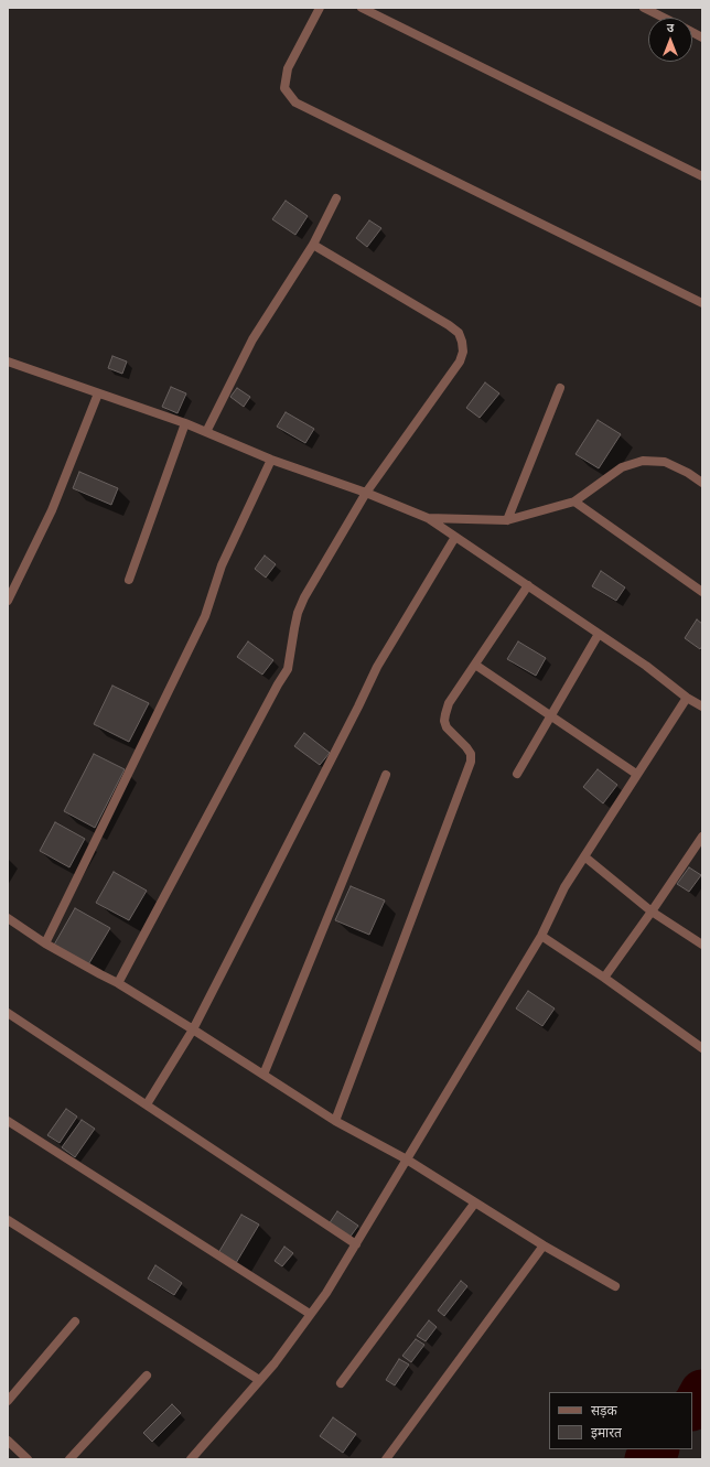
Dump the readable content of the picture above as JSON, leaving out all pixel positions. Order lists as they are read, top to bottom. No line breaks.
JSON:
{"legend":["सड़क","इमारत"],"north":"top"}
